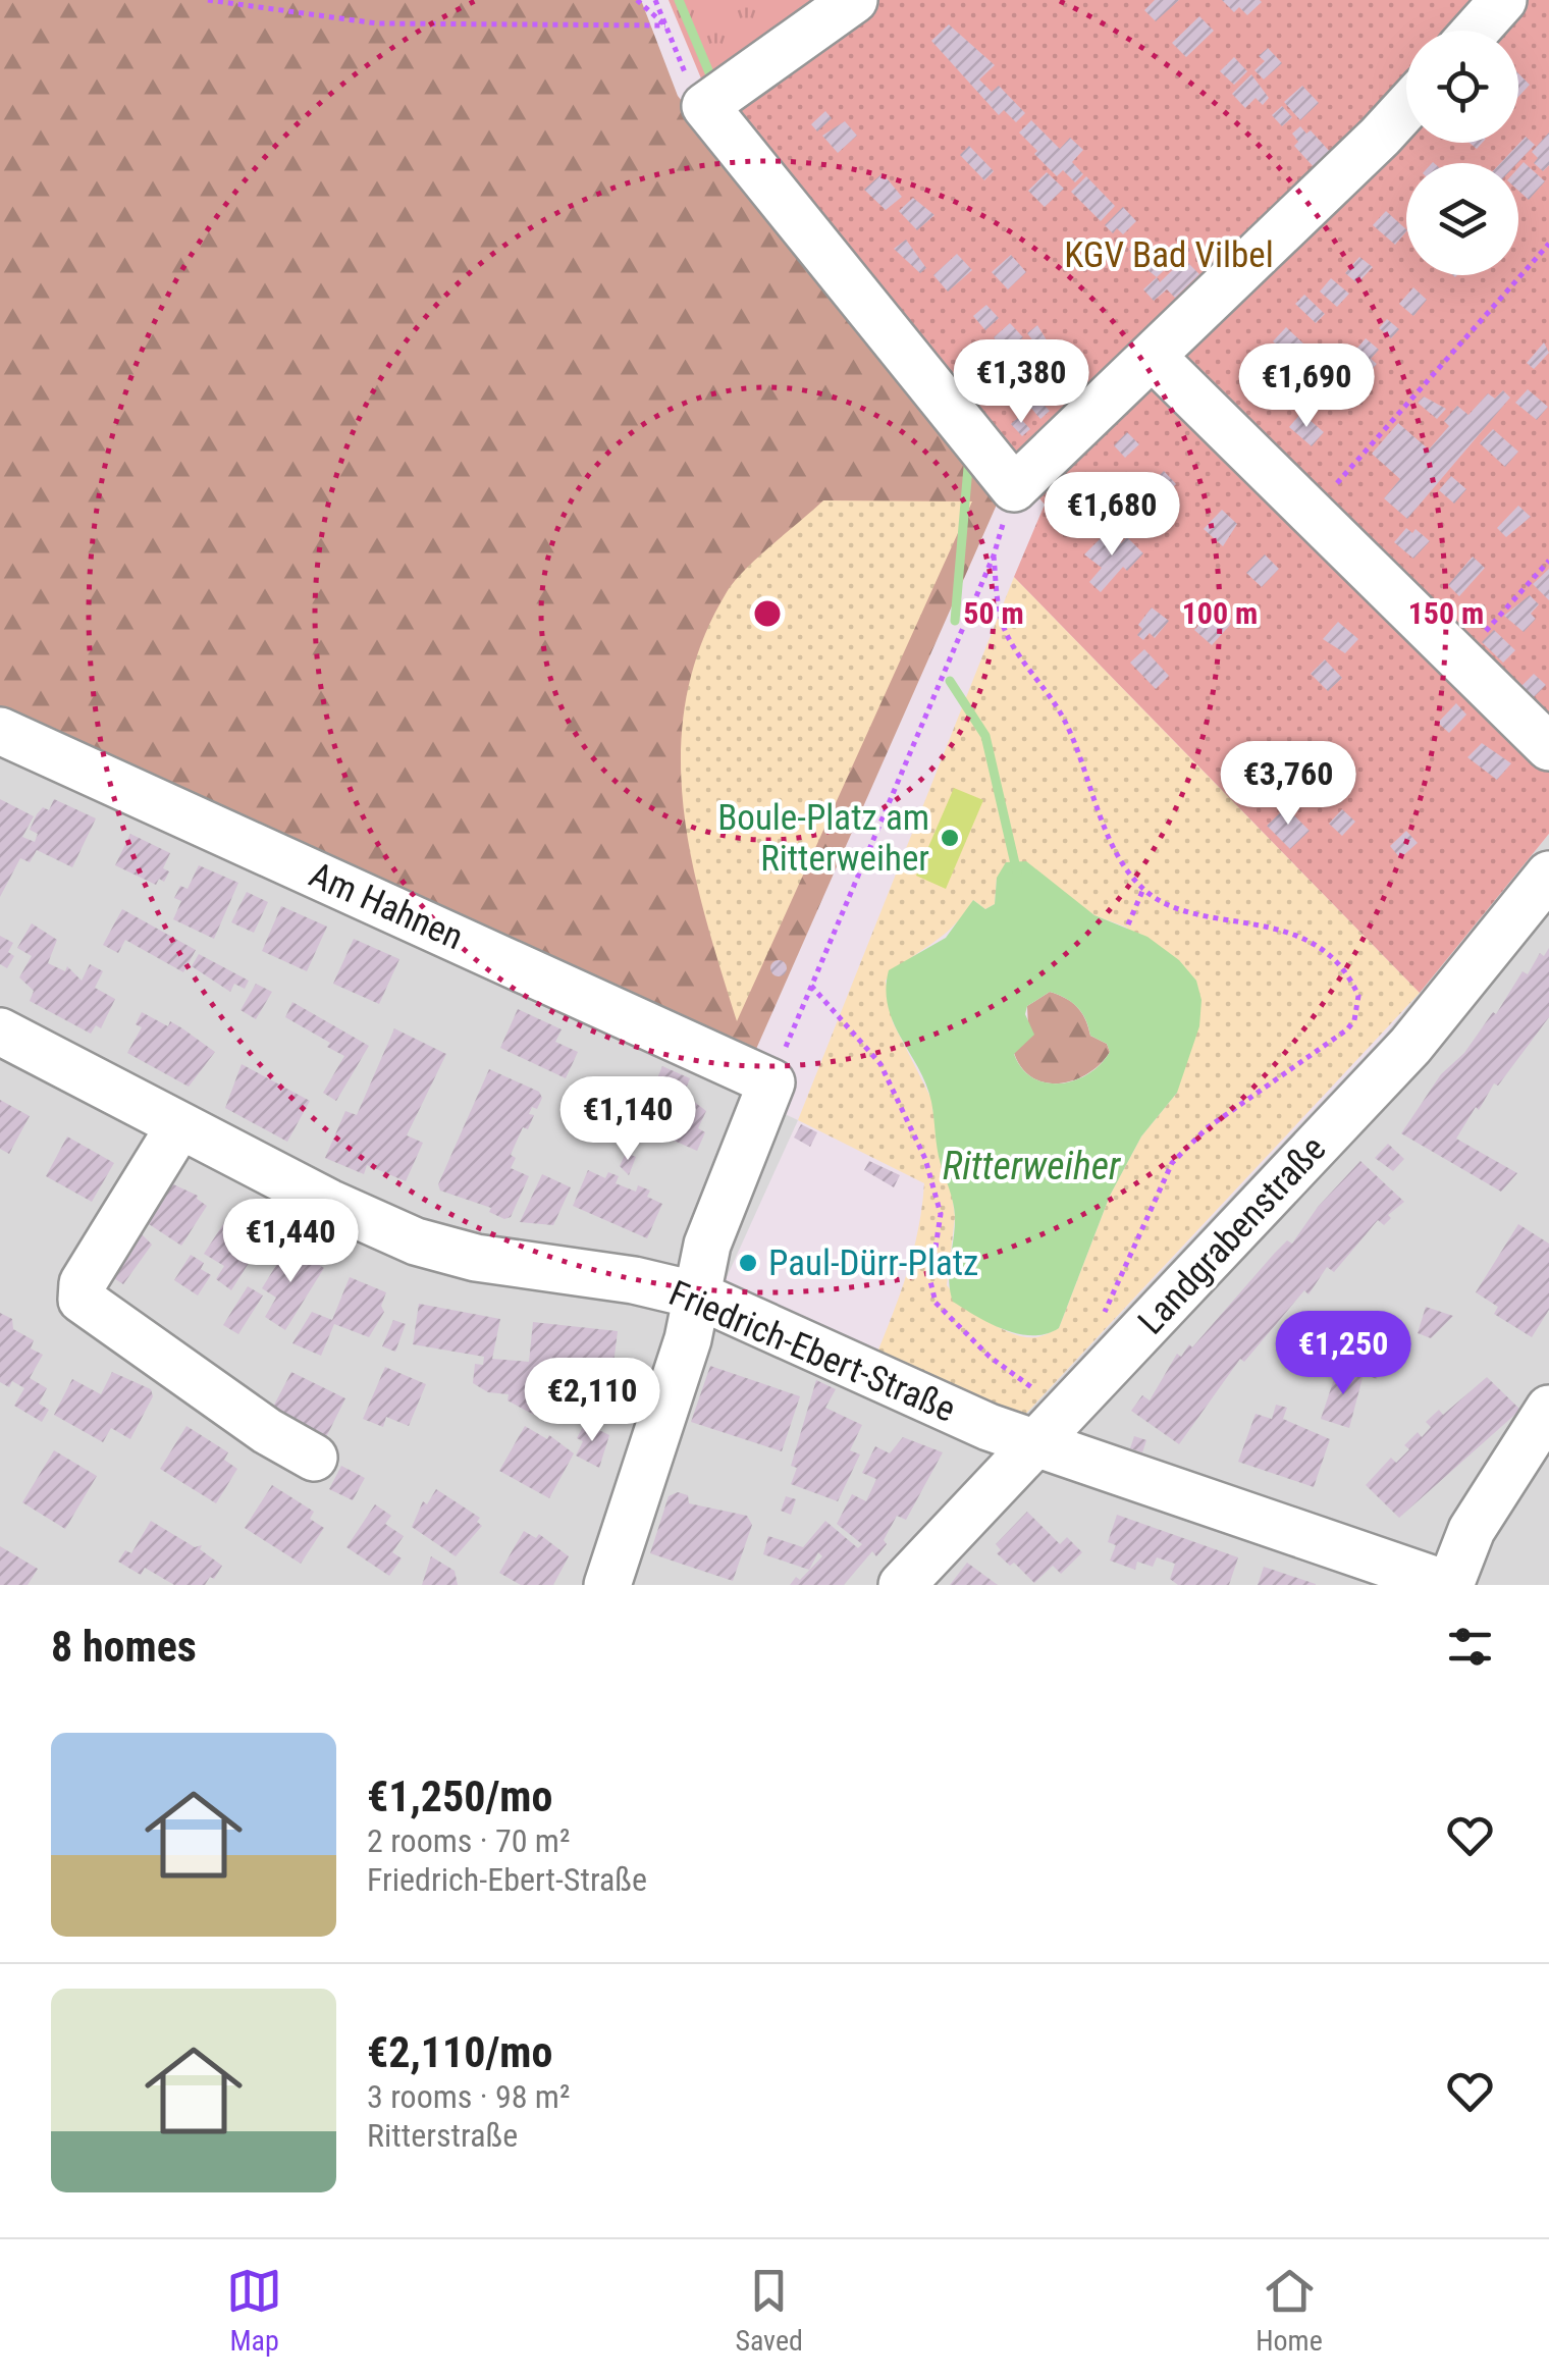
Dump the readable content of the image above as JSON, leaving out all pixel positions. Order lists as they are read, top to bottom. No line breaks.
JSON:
{"streets":{"street":["Am Hahnen","Landgrabenstraße","Friedrich-Ebert-Straße"]},"crossings":[["Landgrabenstraße","Friedrich-Ebert-Straße"]],"water":["Ritterweiher"],"parks":["KGV Bad Vilbel"],"places":["Boule-Platz am Ritterweiher","Paul-Dürr-Platz"],"page":{"price":["€1,380","€1,690","€1,680","€3,760","€1,140","€1,440","€1,250","€2,110"],"heading":"8 homes","list":[{"name":"€1,250/mo","note":"2 rooms · 70 m² · Friedrich-Ebert-Straße"},{"name":"€2,110/mo","note":"3 rooms · 98 m² · Ritterstraße"}],"tabs":["Map","Saved","Home"]},"rings":["50 m","100 m","150 m"]}
